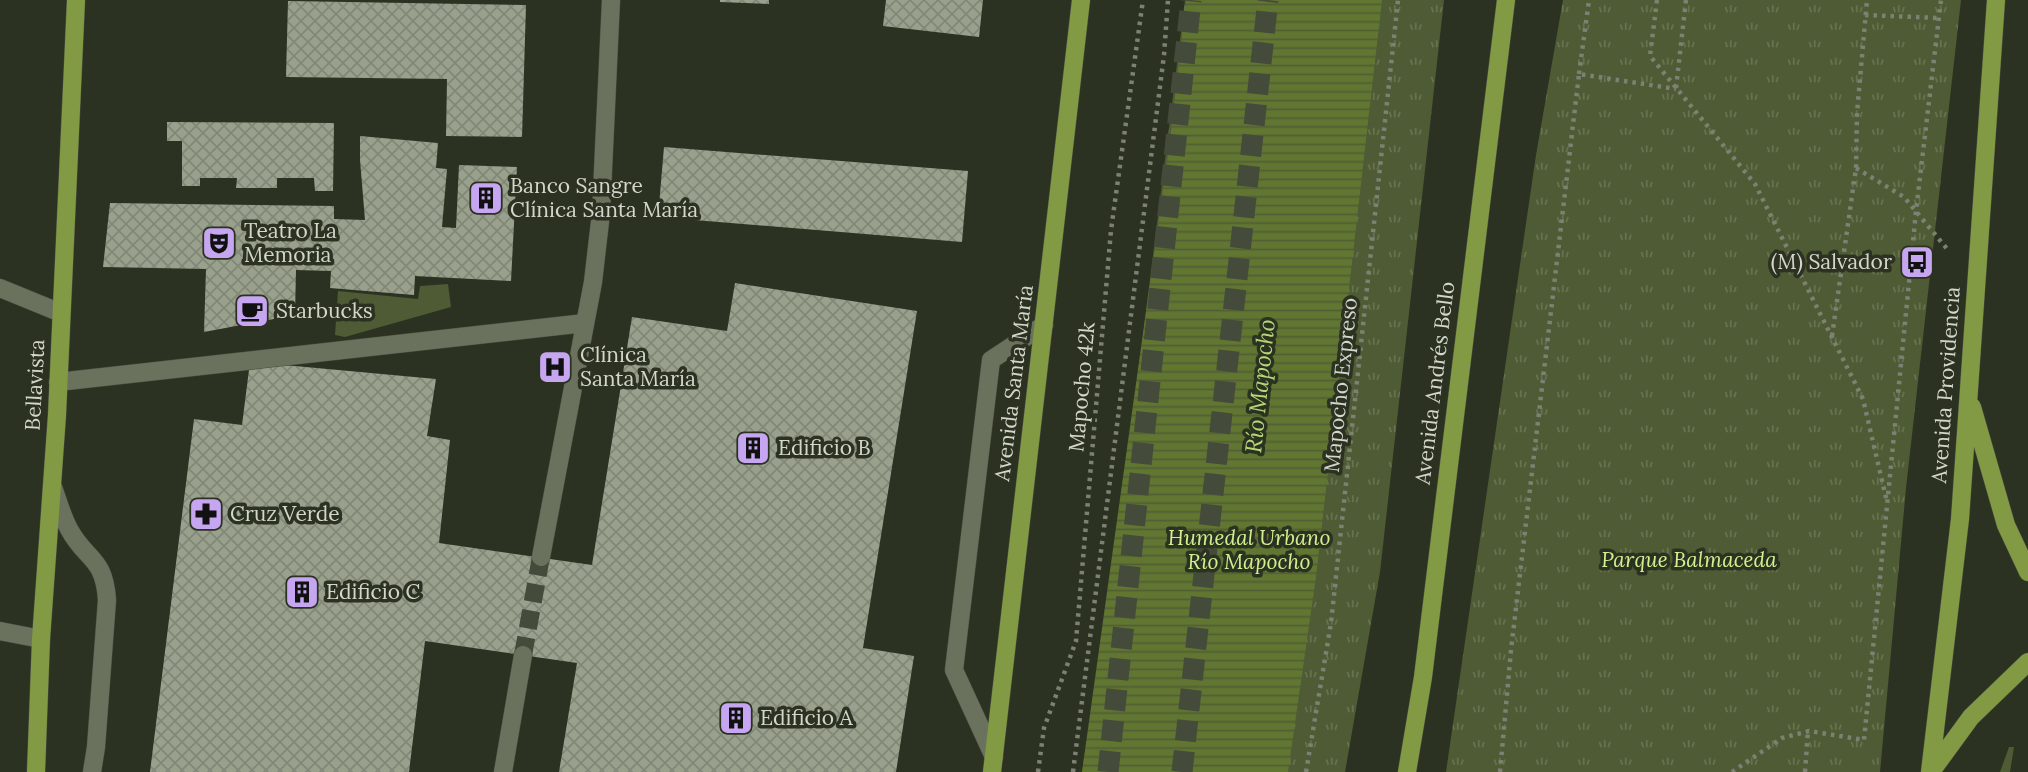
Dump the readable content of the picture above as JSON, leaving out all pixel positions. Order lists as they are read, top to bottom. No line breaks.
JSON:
{"streets":{"main road":["Avenida Santa María","Avenida Andrés Bello","Bellavista","Avenida Providencia"],"path":["Mapocho Expreso","Mapocho 42k"]},"water":["Río Mapocho"],"parks":["Humedal Urbano Río Mapocho","Parque Balmaceda"],"places":{"building":["Banco Sangre Clínica Santa María","Edificio B","Edificio C","Edificio A"],"theatre":["Teatro La Memoria"],"bus stop":["(M) Salvador"],"cafe":["Starbucks"],"hospital":["Clínica Santa María"],"pharmacy":["Cruz Verde"]}}
